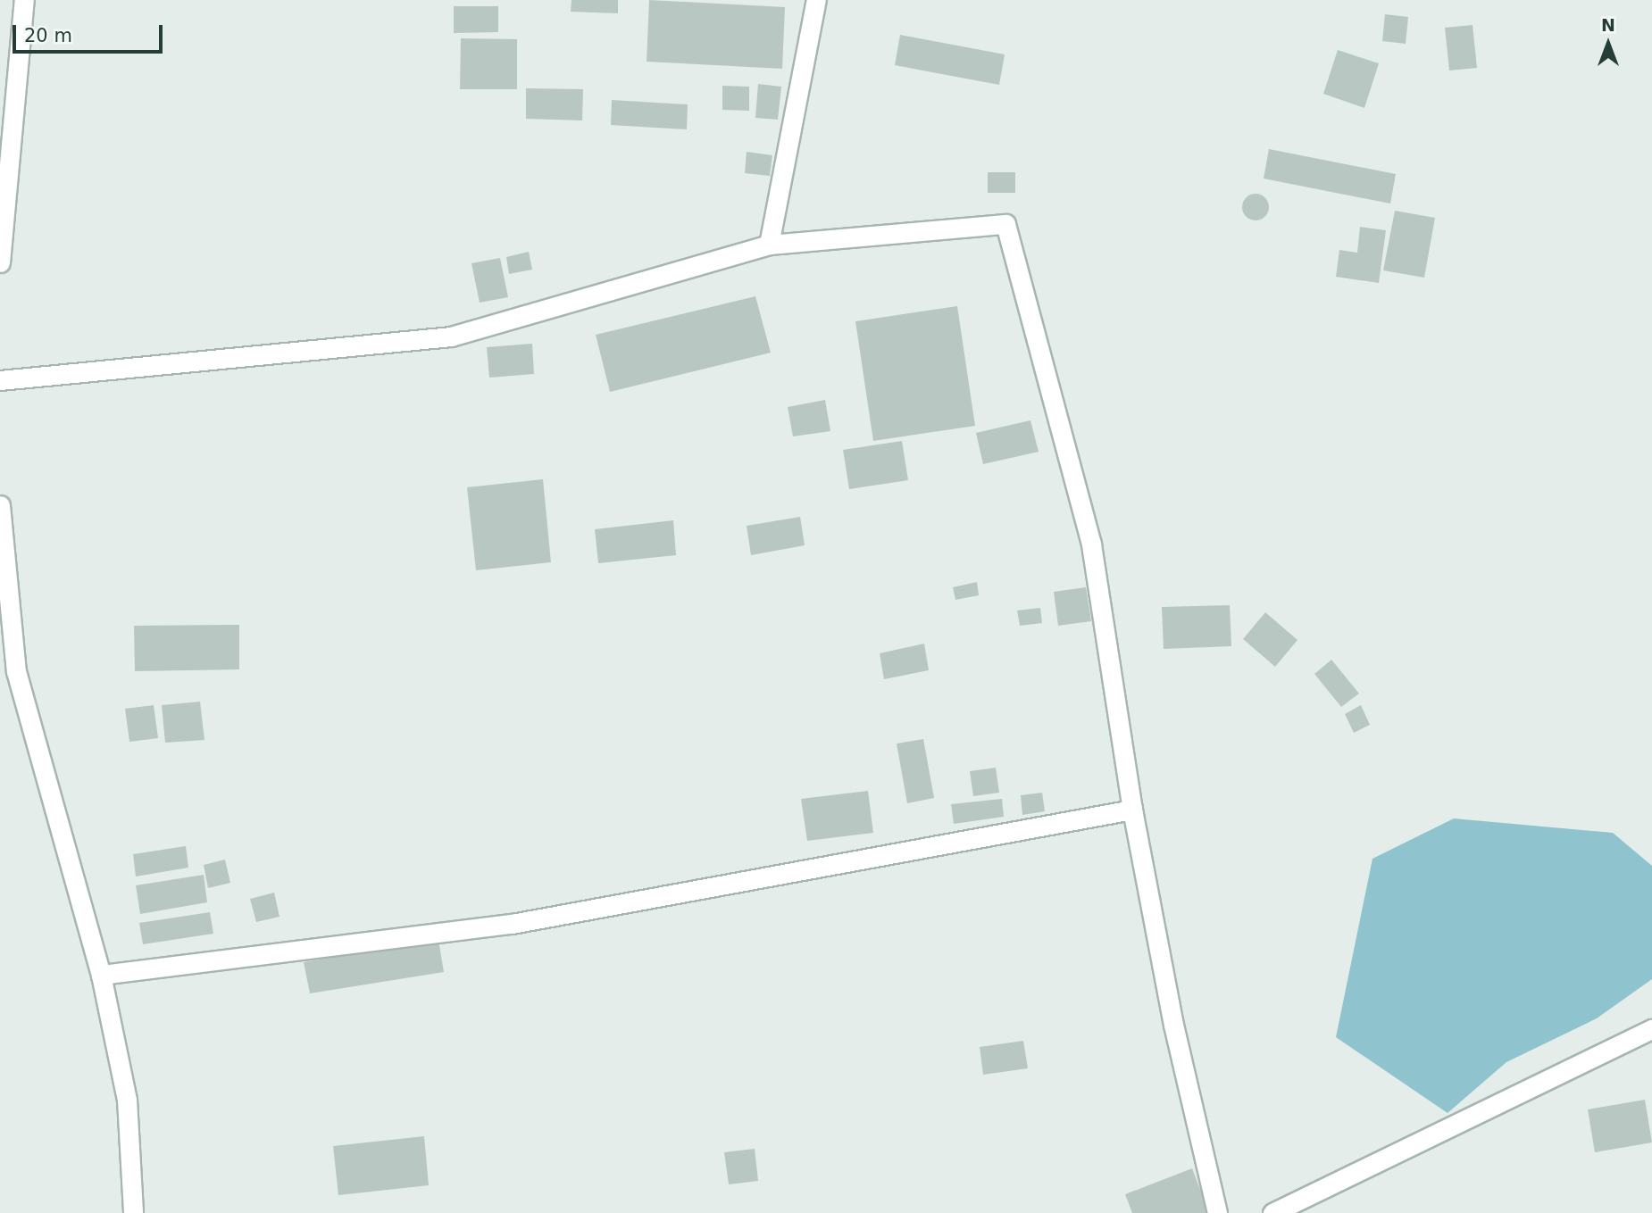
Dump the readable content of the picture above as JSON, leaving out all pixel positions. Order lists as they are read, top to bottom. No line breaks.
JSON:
{"scale_bar":"20 m","north":"top"}
